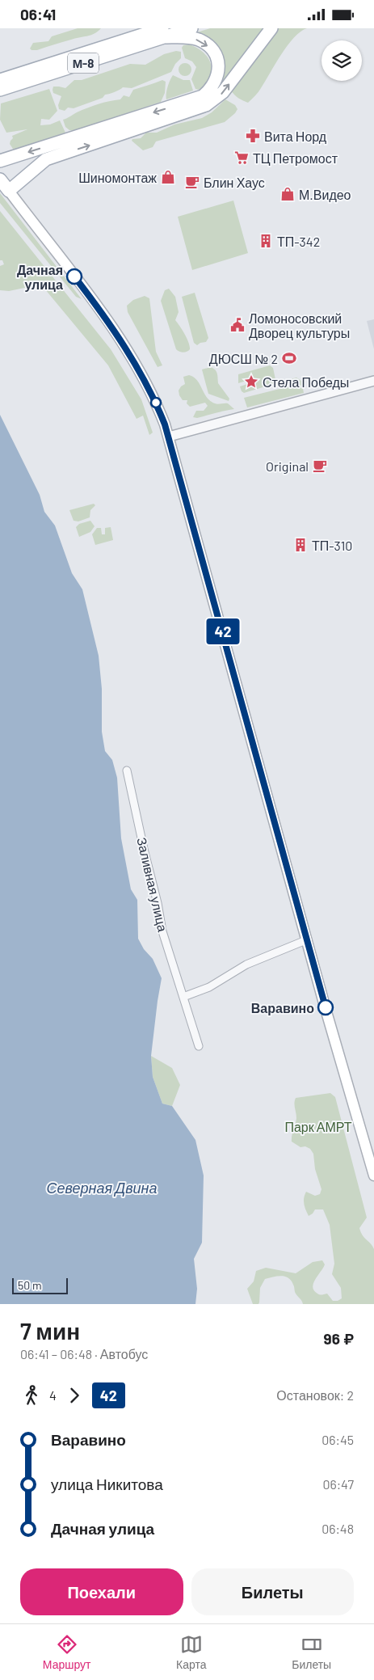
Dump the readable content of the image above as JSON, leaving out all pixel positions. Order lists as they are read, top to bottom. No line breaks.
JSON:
{"streets":{"main road":["М-8"],"street":["Заливная улица"]},"water":["Северная Двина"],"parks":["Парк АМРТ"],"places":{"pharmacy":["Вита Норд"],"supermarket":["ТЦ Петромост"],"shop":["Шиномонтаж","М.Видео"],"cafe":["Блин Хаус","Original"],"building":["ТП-342","ТП-310"],"other":["Дачная улица","Варавино"],"public building":["Ломоносовский Дворец культуры"],"sports":["ДЮСШ № 2"],"place":["Стела Победы"]},"lines":["bus line 42"],"scale_bar":"50 m","page":{"status":"06:41","on_map":"42","scale":"50 m","heading":["7 мин","06:41 – 06:48 · Автобус","96 ₽"],"legs":["4","42","Остановок: 2"],"list":[{"name":"Варавино","value":"06:45"},{"name":"улица Никитова","value":"06:47"},{"name":"Дачная улица","value":"06:48"}],"buttons":["Поехали","Билеты"],"tabs":["Маршрут","Карта","Билеты"]}}
